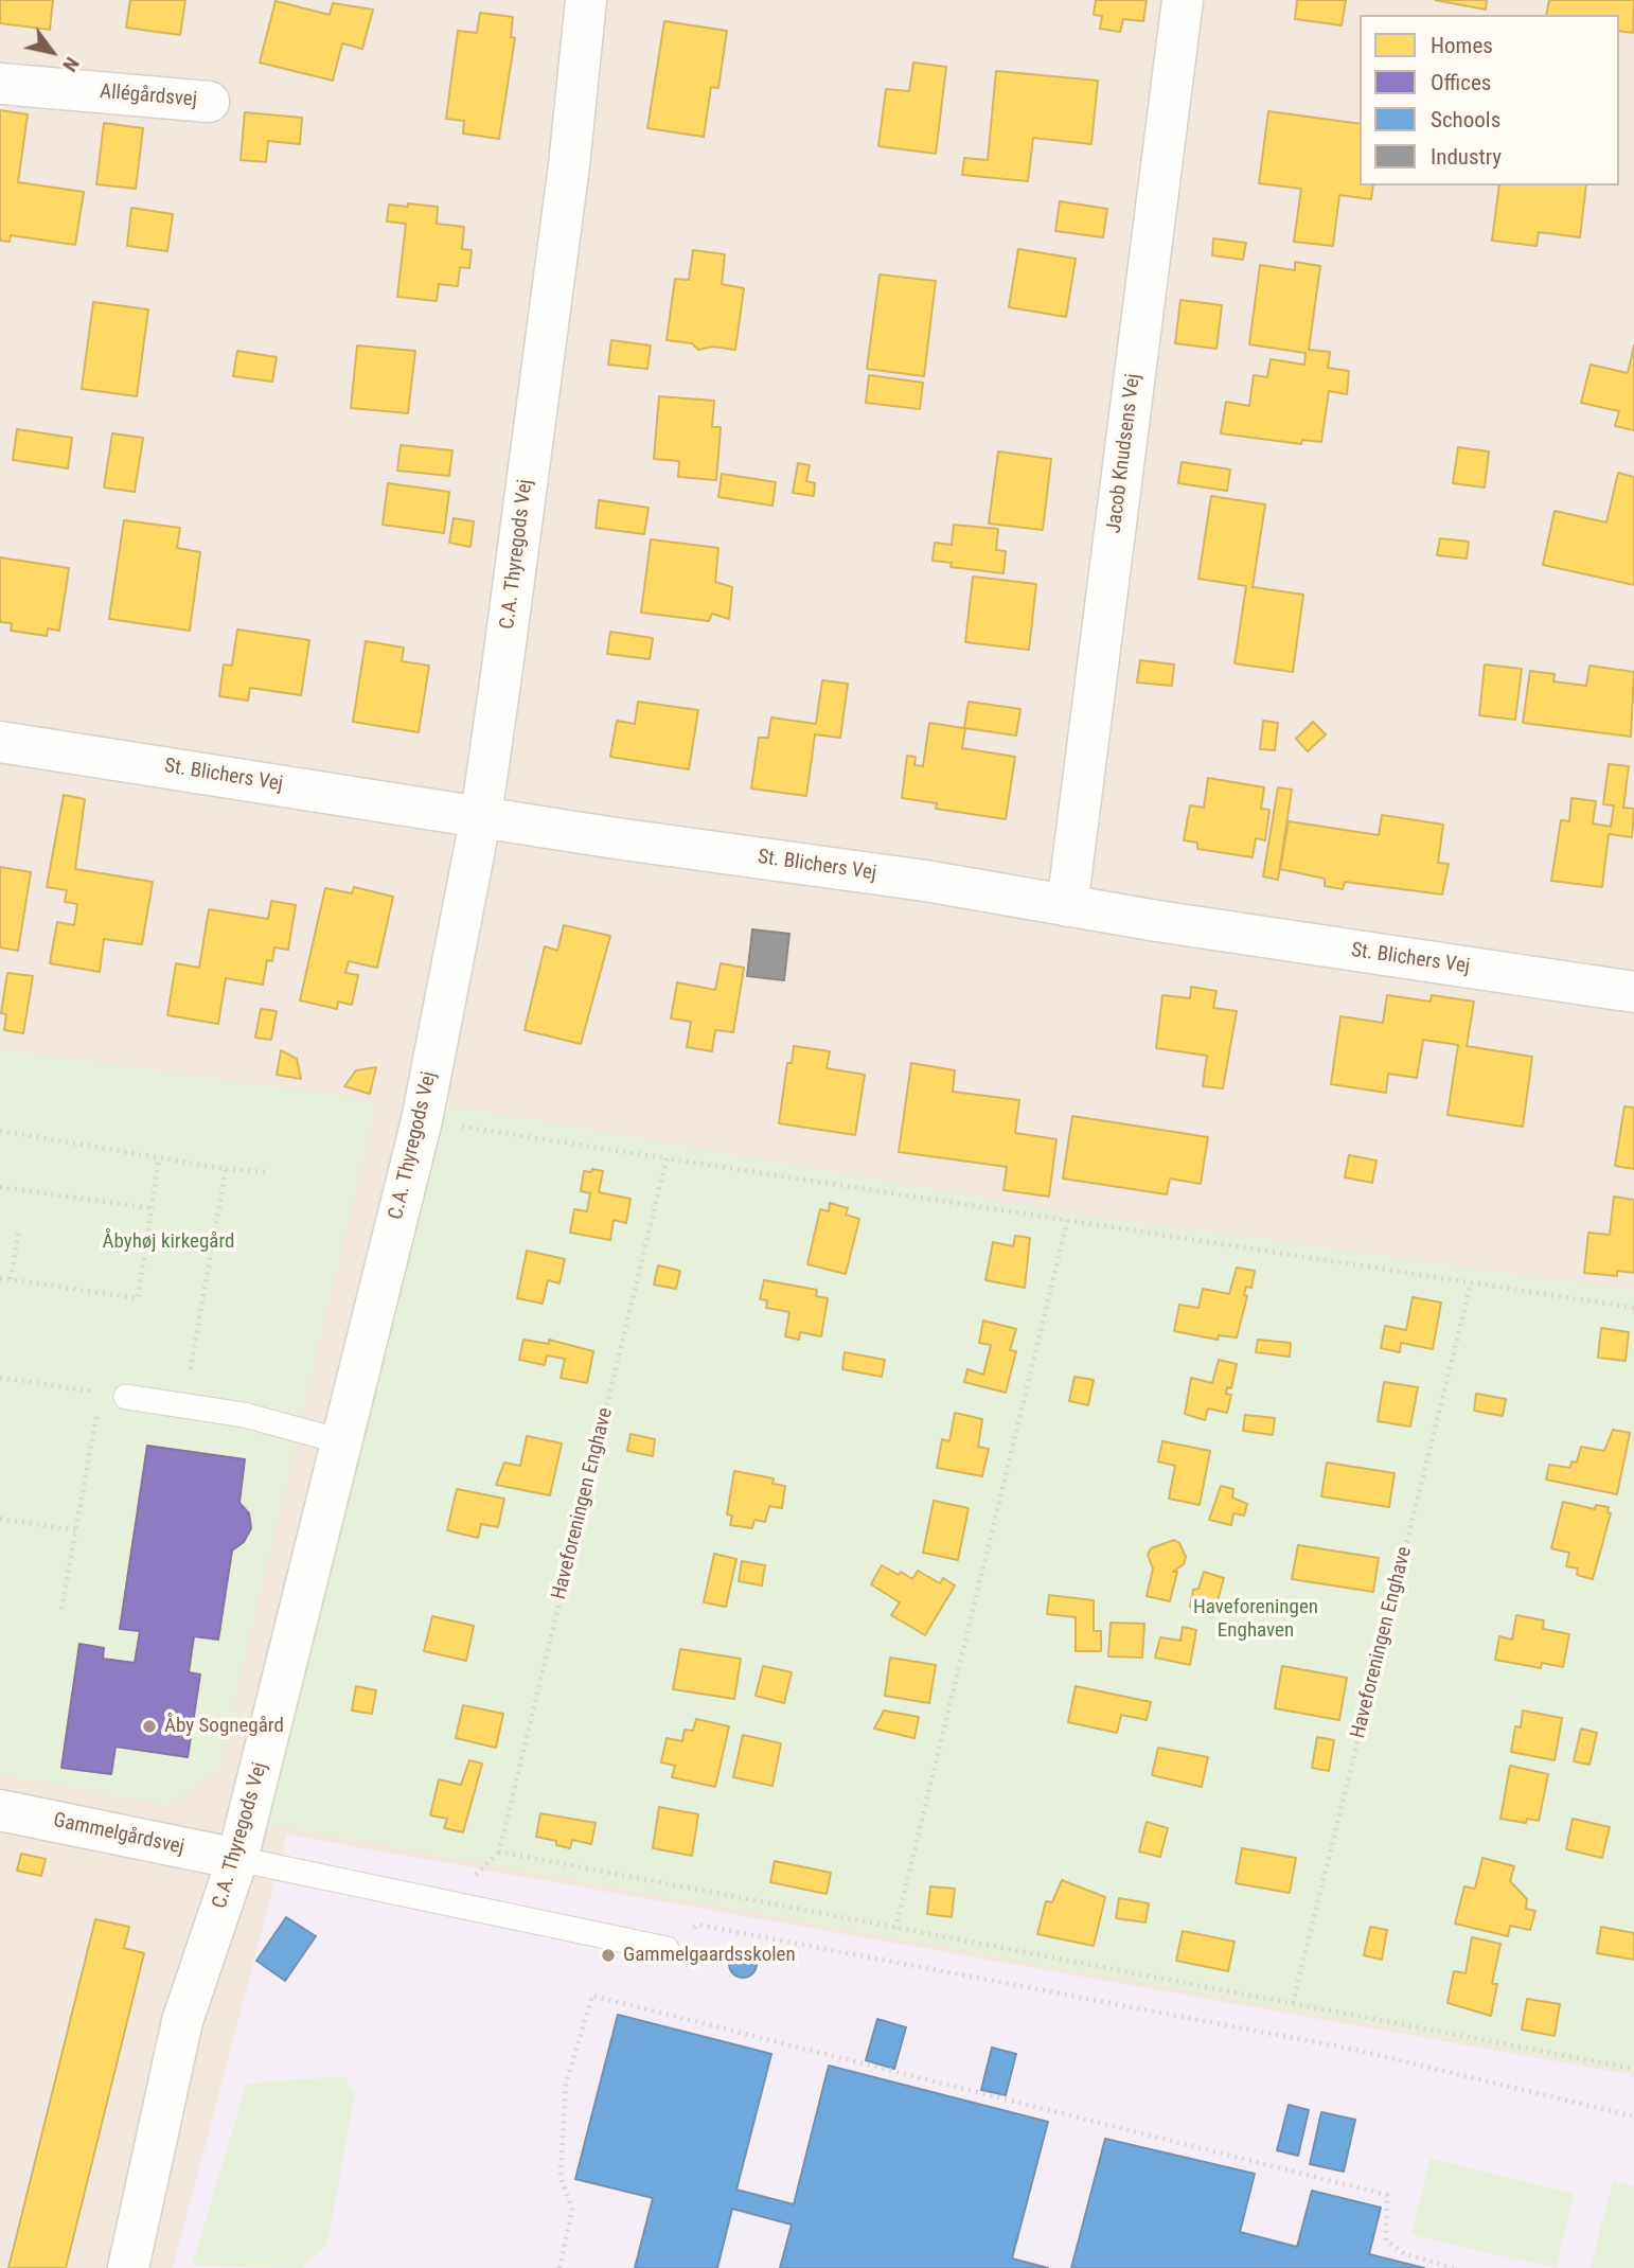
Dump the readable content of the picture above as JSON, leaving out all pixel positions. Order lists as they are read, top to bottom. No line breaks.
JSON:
{"streets":{"street":["Allégårdsvej","Jacob Knudsens Vej","C.A. Thyregods Vej","St. Blichers Vej","Gammelgårdsvej"],"path":["Haveforeningen Enghave"]},"crossings":[["Jacob Knudsens Vej","St. Blichers Vej"],["C.A. Thyregods Vej","St. Blichers Vej"],["C.A. Thyregods Vej","Gammelgårdsvej"]],"parks":["Åbyhøj kirkegård","Haveforeningen Enghaven"],"places":["Åby Sognegård","Gammelgaardsskolen"],"legend":["Homes","Offices","Schools","Industry"],"north":"bottom right"}
